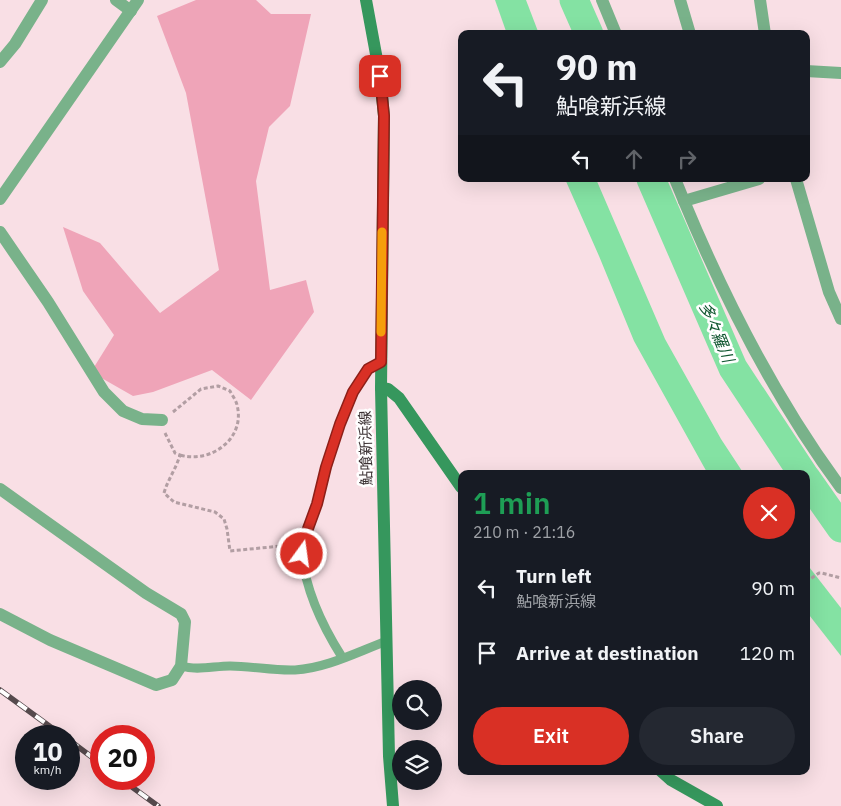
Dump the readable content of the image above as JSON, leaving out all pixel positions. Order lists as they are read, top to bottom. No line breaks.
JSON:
{"streets":{"main road":["鮎喰新浜線"]},"water":["多々羅川"],"page":{"turn":["90 m","鮎喰新浜線"],"heading":["1 min","210 m · 21:16"],"list":[{"name":"Turn left","note":"鮎喰新浜線","value":"90 m"},{"name":"Arrive at destination","value":"120 m"}],"buttons":["Exit","Share"],"speed":"10 km/h","limit":"20"}}
